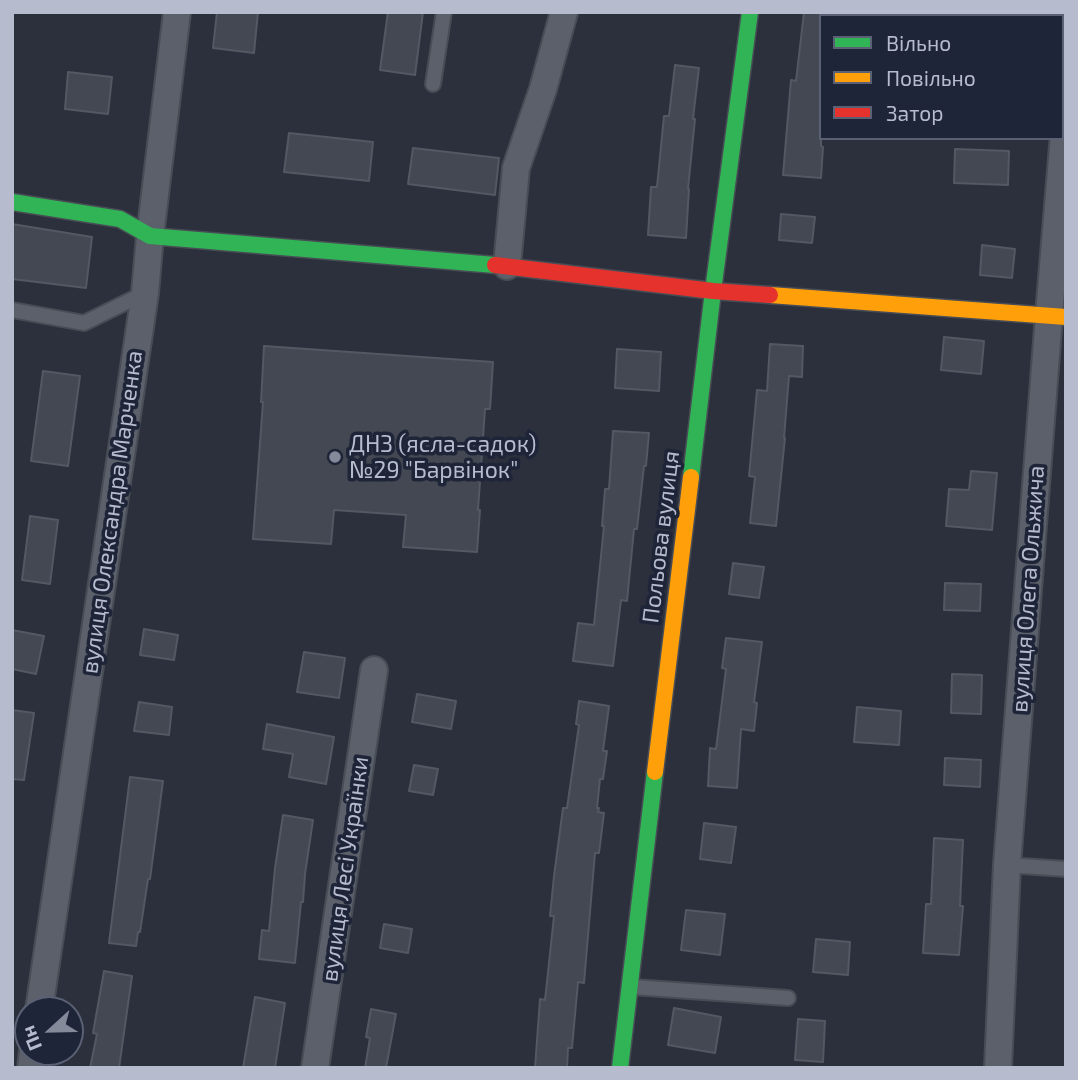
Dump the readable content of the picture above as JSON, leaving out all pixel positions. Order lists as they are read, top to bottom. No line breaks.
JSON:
{"streets":{"street":["вулиця Олександра Марченка","Польова вулиця","вулиця Олега Ольжича","вулиця Лесі Українки"]},"places":["ДНЗ (ясла-садок) №29 \"Барвінок\""],"legend":["Вільно","Повільно","Затор"],"north":"left"}
